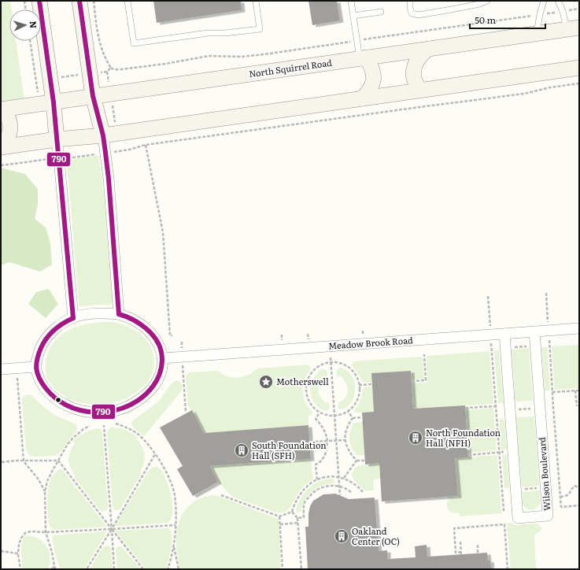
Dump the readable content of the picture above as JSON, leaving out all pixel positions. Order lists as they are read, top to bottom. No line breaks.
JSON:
{"streets":{"main road":["North Squirrel Road"],"street":["Meadow Brook Road","Wilson Boulevard"]},"crossings":[["Meadow Brook Road","Wilson Boulevard"]],"places":{"place":["Motherswell"],"building":["North Foundation Hall (NFH)","South Foundation Hall (SFH)","Oakland Center (OC)"]},"lines":["transit line 790"],"scale_bar":"50 m","north":"right"}
